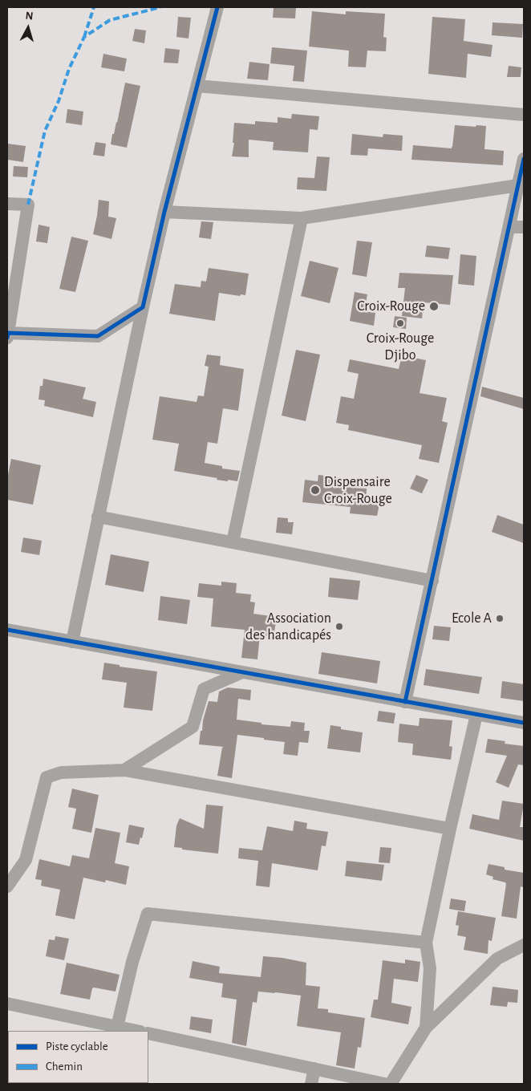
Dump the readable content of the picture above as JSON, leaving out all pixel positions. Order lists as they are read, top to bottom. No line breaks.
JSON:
{"places":["Croix-Rouge","Croix-Rouge Djibo","Dispensaire Croix-Rouge","Ecole A","Association des handicapés"],"legend":["Piste cyclable","Chemin"],"north":"top"}
